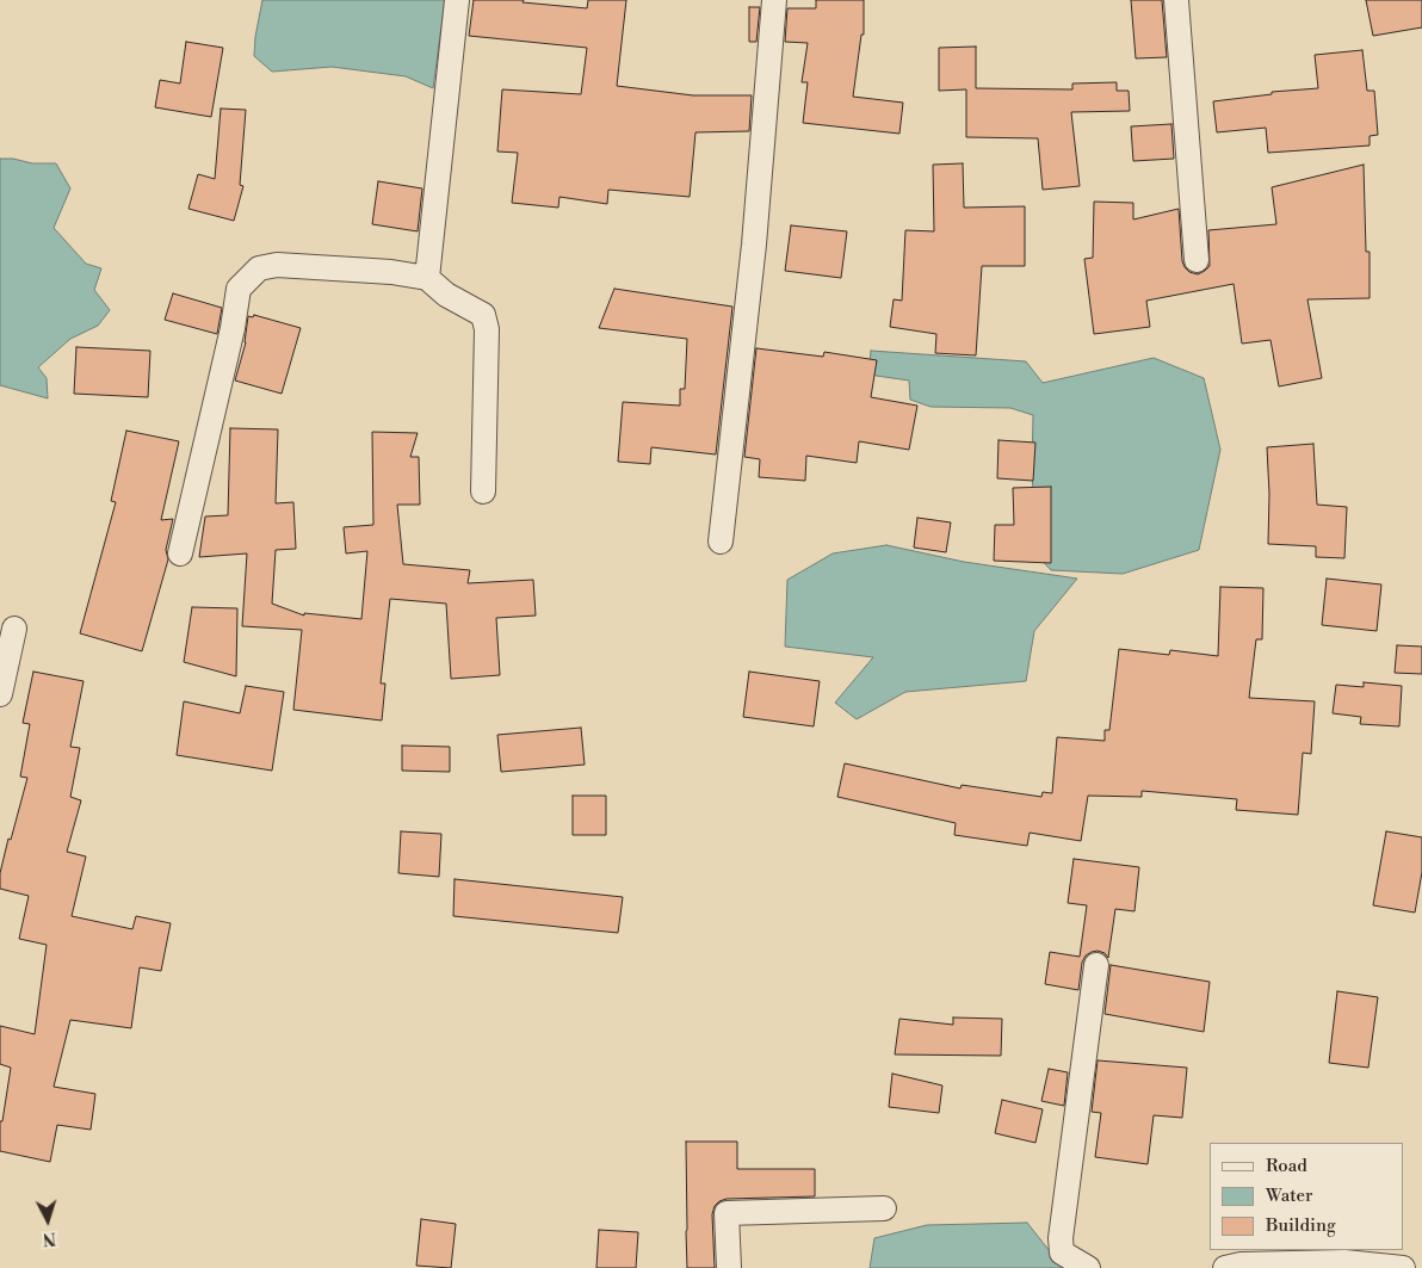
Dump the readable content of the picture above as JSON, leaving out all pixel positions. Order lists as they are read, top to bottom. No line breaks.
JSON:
{"legend":["Road","Water","Building"],"north":"bottom"}
